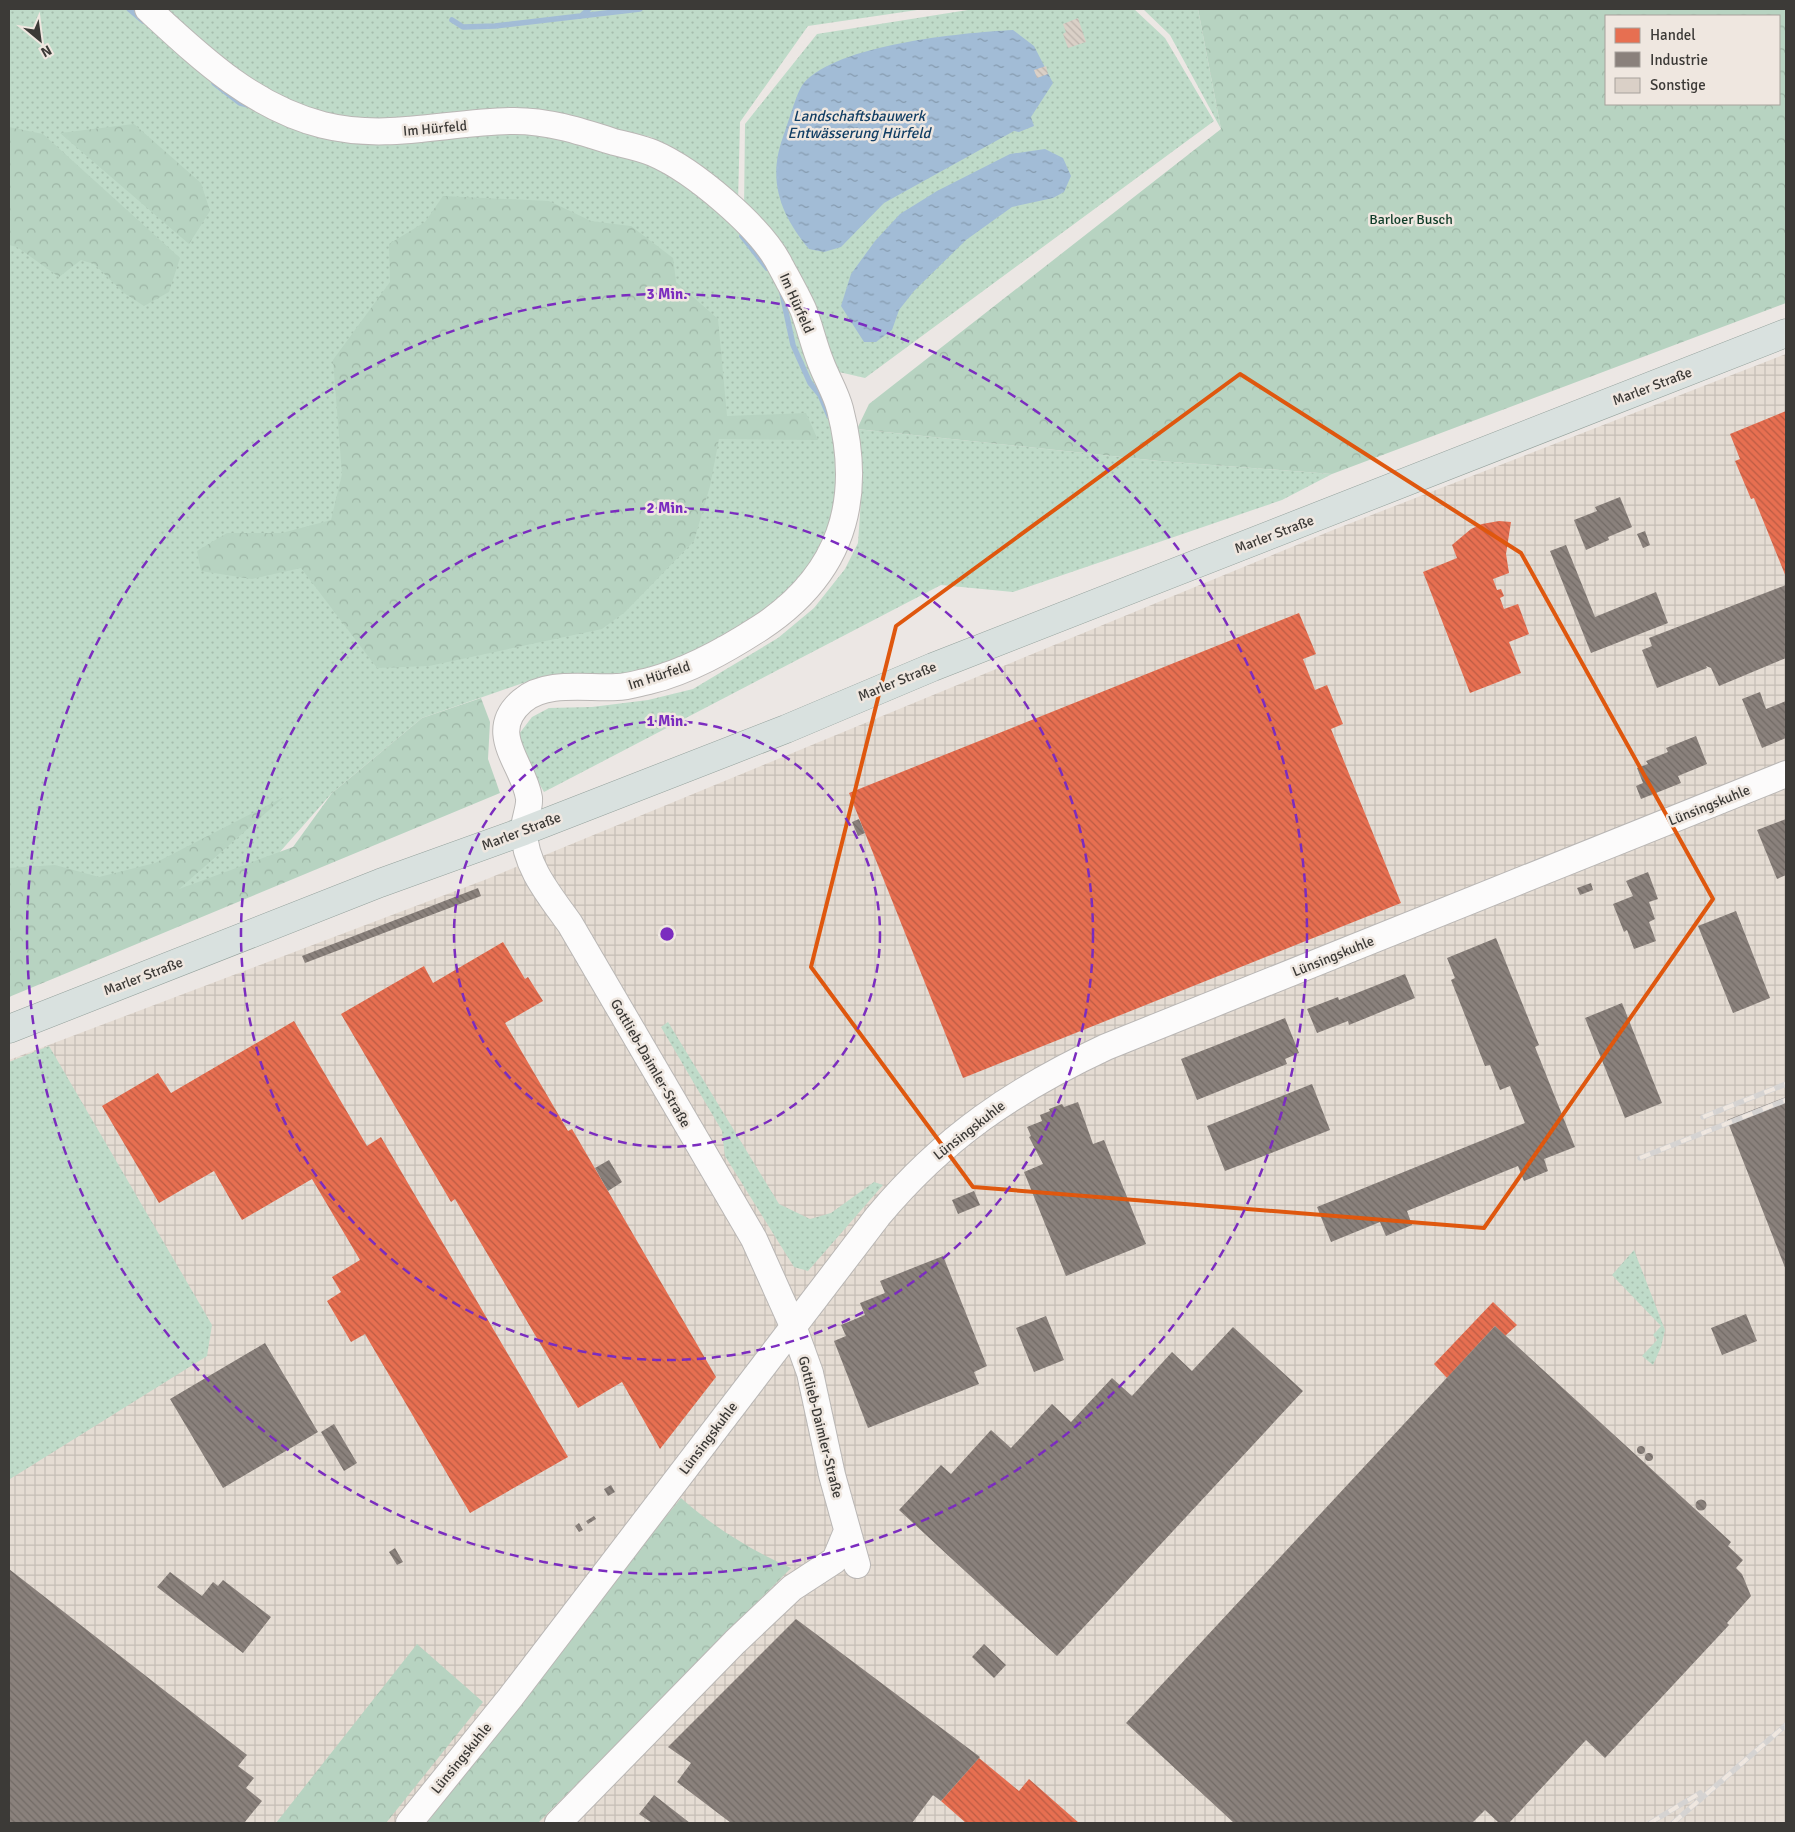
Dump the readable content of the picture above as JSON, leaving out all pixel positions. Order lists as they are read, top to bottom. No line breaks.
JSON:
{"streets":{"main road":["Marler Straße"],"street":["Im Hürfeld","Lünsingskuhle","Gottlieb-Daimler-Straße"]},"crossings":[["Im Hürfeld","Marler Straße"],["Im Hürfeld","Gottlieb-Daimler-Straße"],["Marler Straße","Gottlieb-Daimler-Straße"],["Lünsingskuhle","Gottlieb-Daimler-Straße"]],"water":["Landschaftsbauwerk Entwässerung Hürfeld"],"parks":["Barloer Busch"],"legend":["Handel","Industrie","Sonstige"],"north":"bottom right","rings":["3 Min.","2 Min.","1 Min."]}
